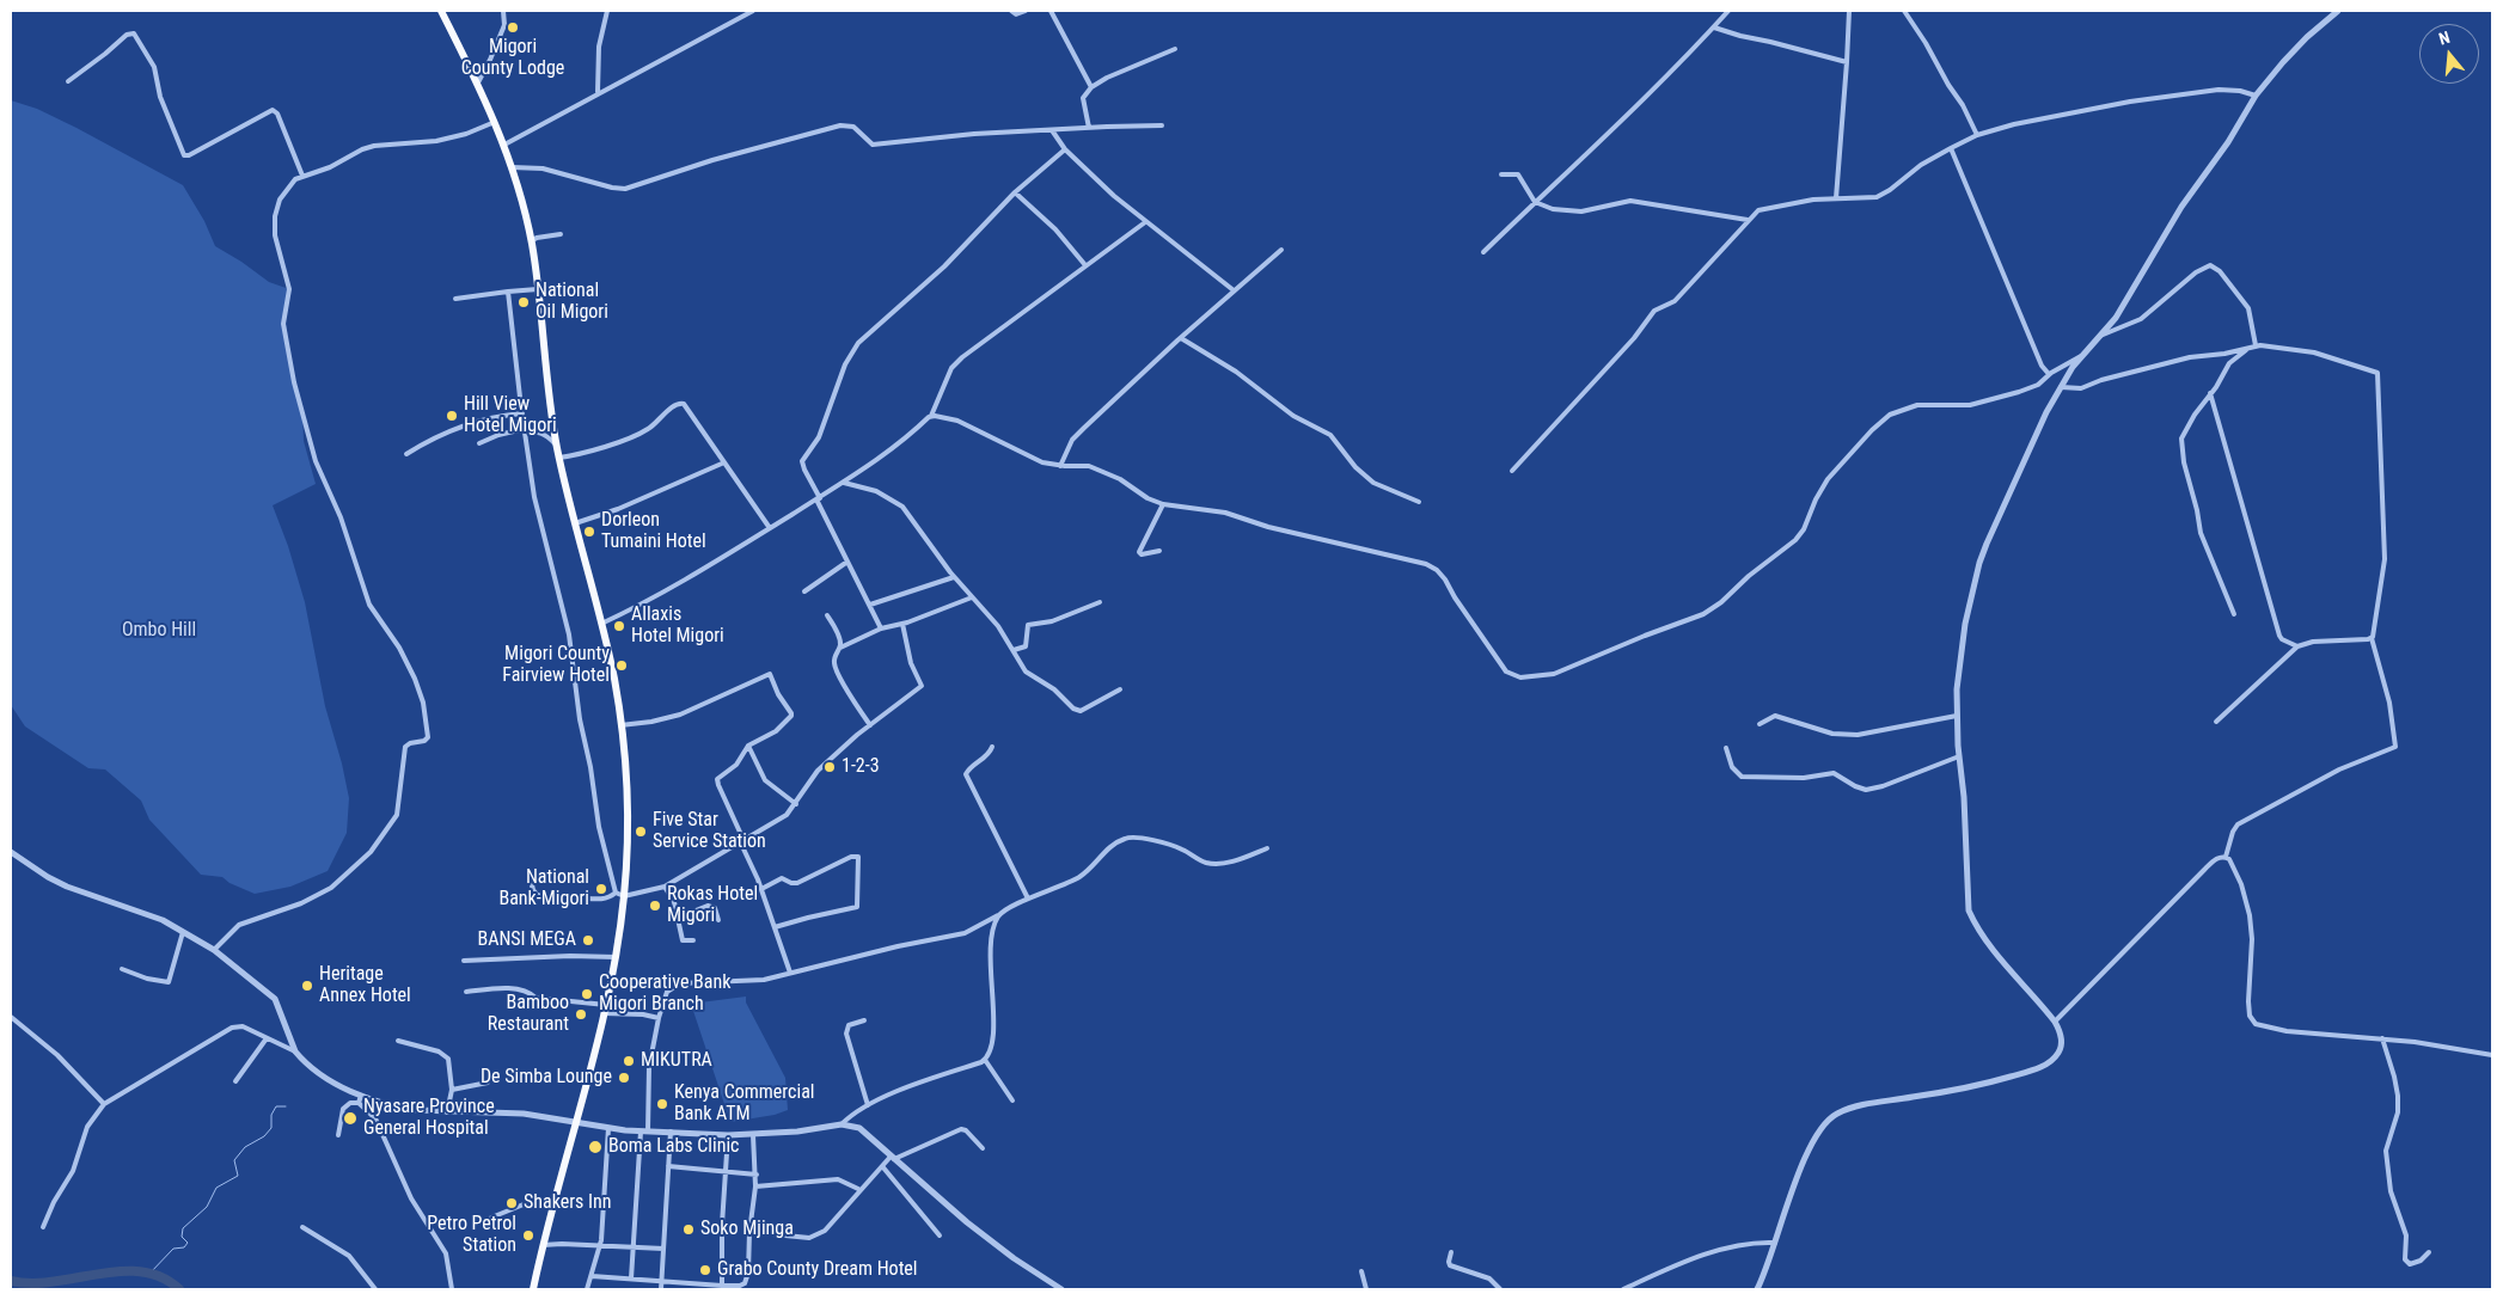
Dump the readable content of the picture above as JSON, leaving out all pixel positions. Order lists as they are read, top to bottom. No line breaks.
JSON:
{"parks":["Ombo Hill"],"places":["Migori County Lodge","National Oil Migori","Hill View Hotel Migori","Dorleon Tumaini Hotel","Allaxis Hotel Migori","Migori County Fairview Hotel","1-2-3","Five Star Service Station","National Bank-Migori","Rokas Hotel Migori","BANSI MEGA","Heritage Annex Hotel","Cooperative Bank Migori Branch","Bamboo Restaurant","MIKUTRA","De Simba Lounge","Kenya Commercial Bank ATM","Nyasare Province General Hospital","Boma Labs Clinic","Shakers Inn","Soko Mjinga","Petro Petrol Station","Grabo County Dream Hotel"],"north":"top"}
